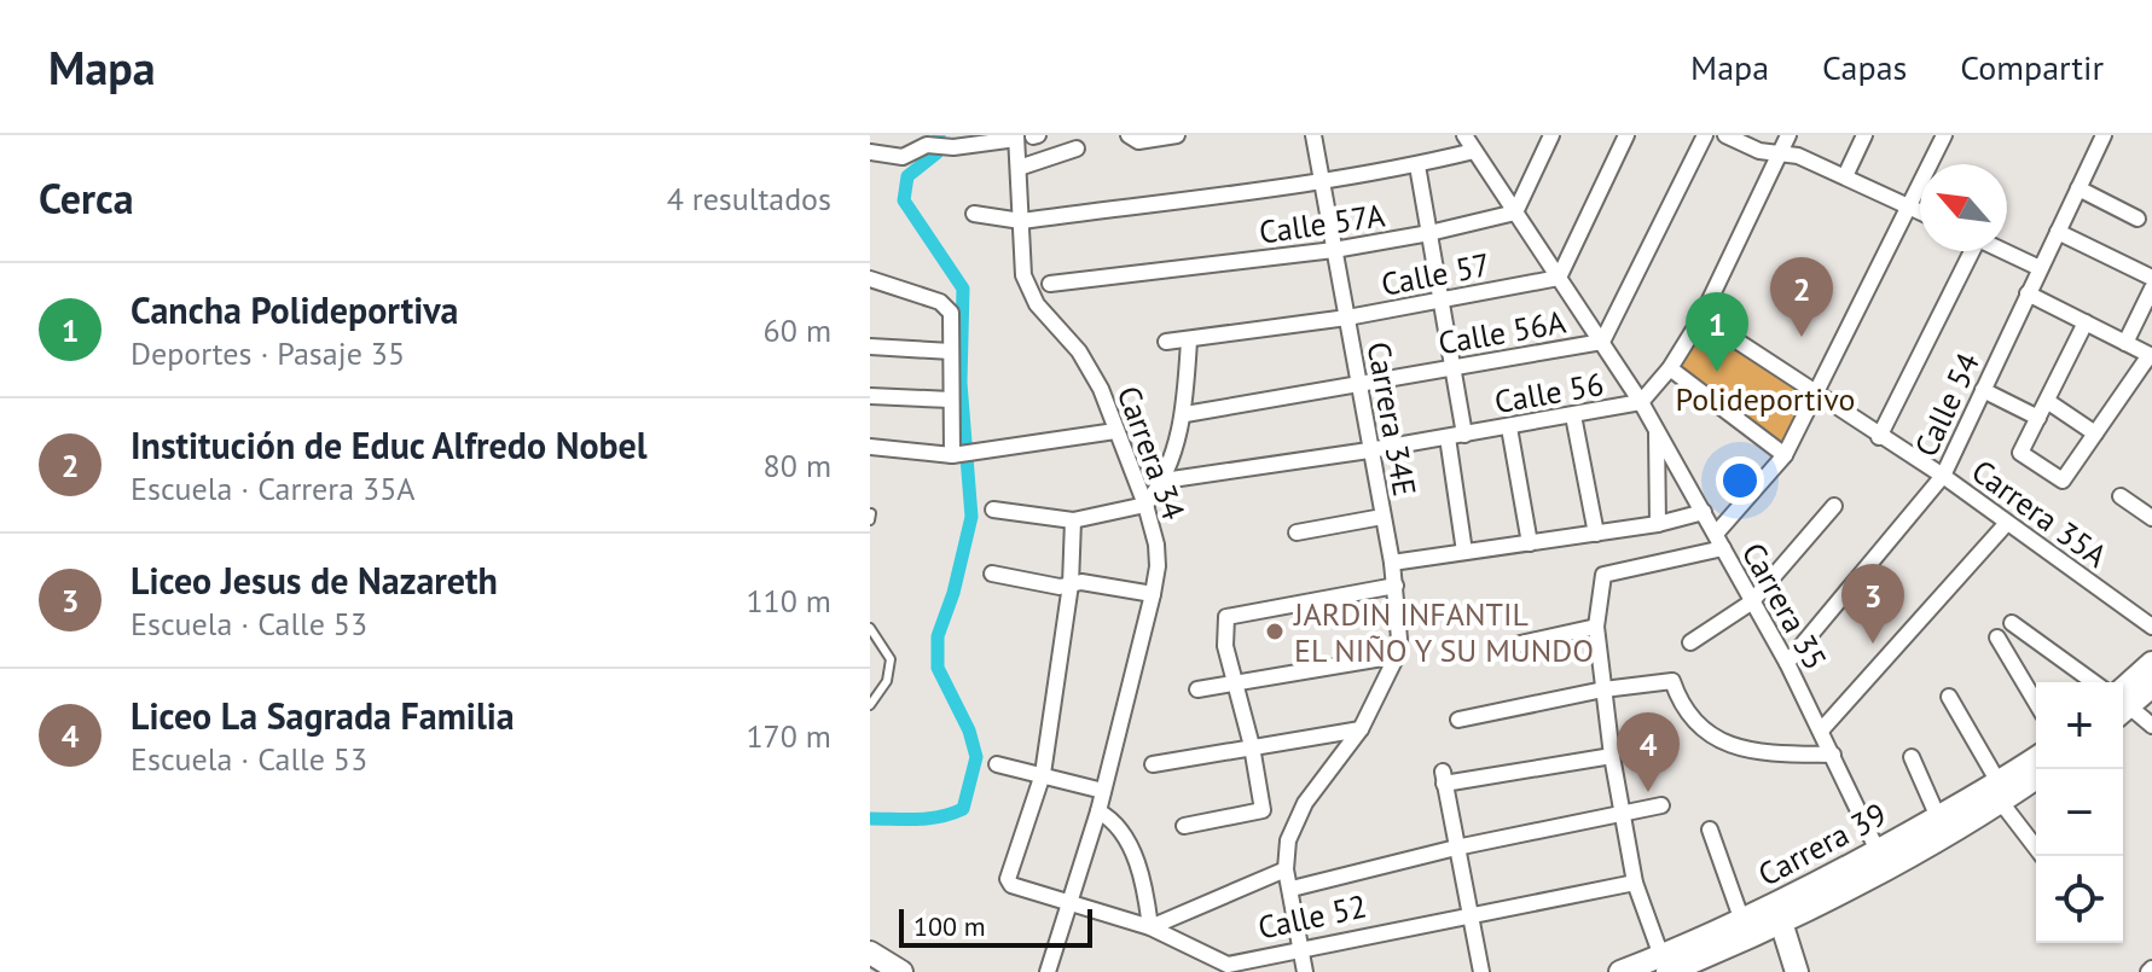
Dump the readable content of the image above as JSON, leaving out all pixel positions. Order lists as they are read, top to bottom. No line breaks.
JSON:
{"streets":{"main road":["Carrera 39"],"street":["Calle 57A","Calle 57","Calle 56A","Calle 56","Calle 54","Carrera 34E","Carrera 34","Carrera 35A","Carrera 35","Calle 52"]},"crossings":[["Calle 57A","Carrera 34E"],["Calle 57A","Carrera 35"],["Calle 57","Carrera 34E"],["Calle 57","Carrera 35"],["Calle 56A","Carrera 34E"],["Calle 56A","Carrera 35"],["Calle 56","Carrera 34E"],["Calle 56","Carrera 35A"],["Calle 56","Carrera 35"],["Calle 54","Carrera 35A"],["Calle 54","Carrera 35"],["Carrera 34","Calle 52"],["Carrera 35","Carrera 39"]],"parks":["Polideportivo"],"places":["JARDIN INFANTIL EL NIÑO Y SU MUNDO"],"scale_bar":"100 m","north":"top left","page":{"header":"Mapa","nav":["Mapa","Capas","Compartir"],"heading":["Cerca","4 resultados"],"pins":["2","1","3","4"],"list":[{"mark":"1","name":"Cancha Polideportiva","note":"Deportes · Pasaje 35","value":"60 m"},{"mark":"2","name":"Institución de Educ Alfredo Nobel","note":"Escuela · Carrera 35A","value":"80 m"},{"mark":"3","name":"Liceo Jesus de Nazareth","note":"Escuela · Calle 53","value":"110 m"},{"mark":"4","name":"Liceo La Sagrada Familia","note":"Escuela · Calle 53","value":"170 m"}],"map_buttons":["+","−"],"scale":"100 m"}}
